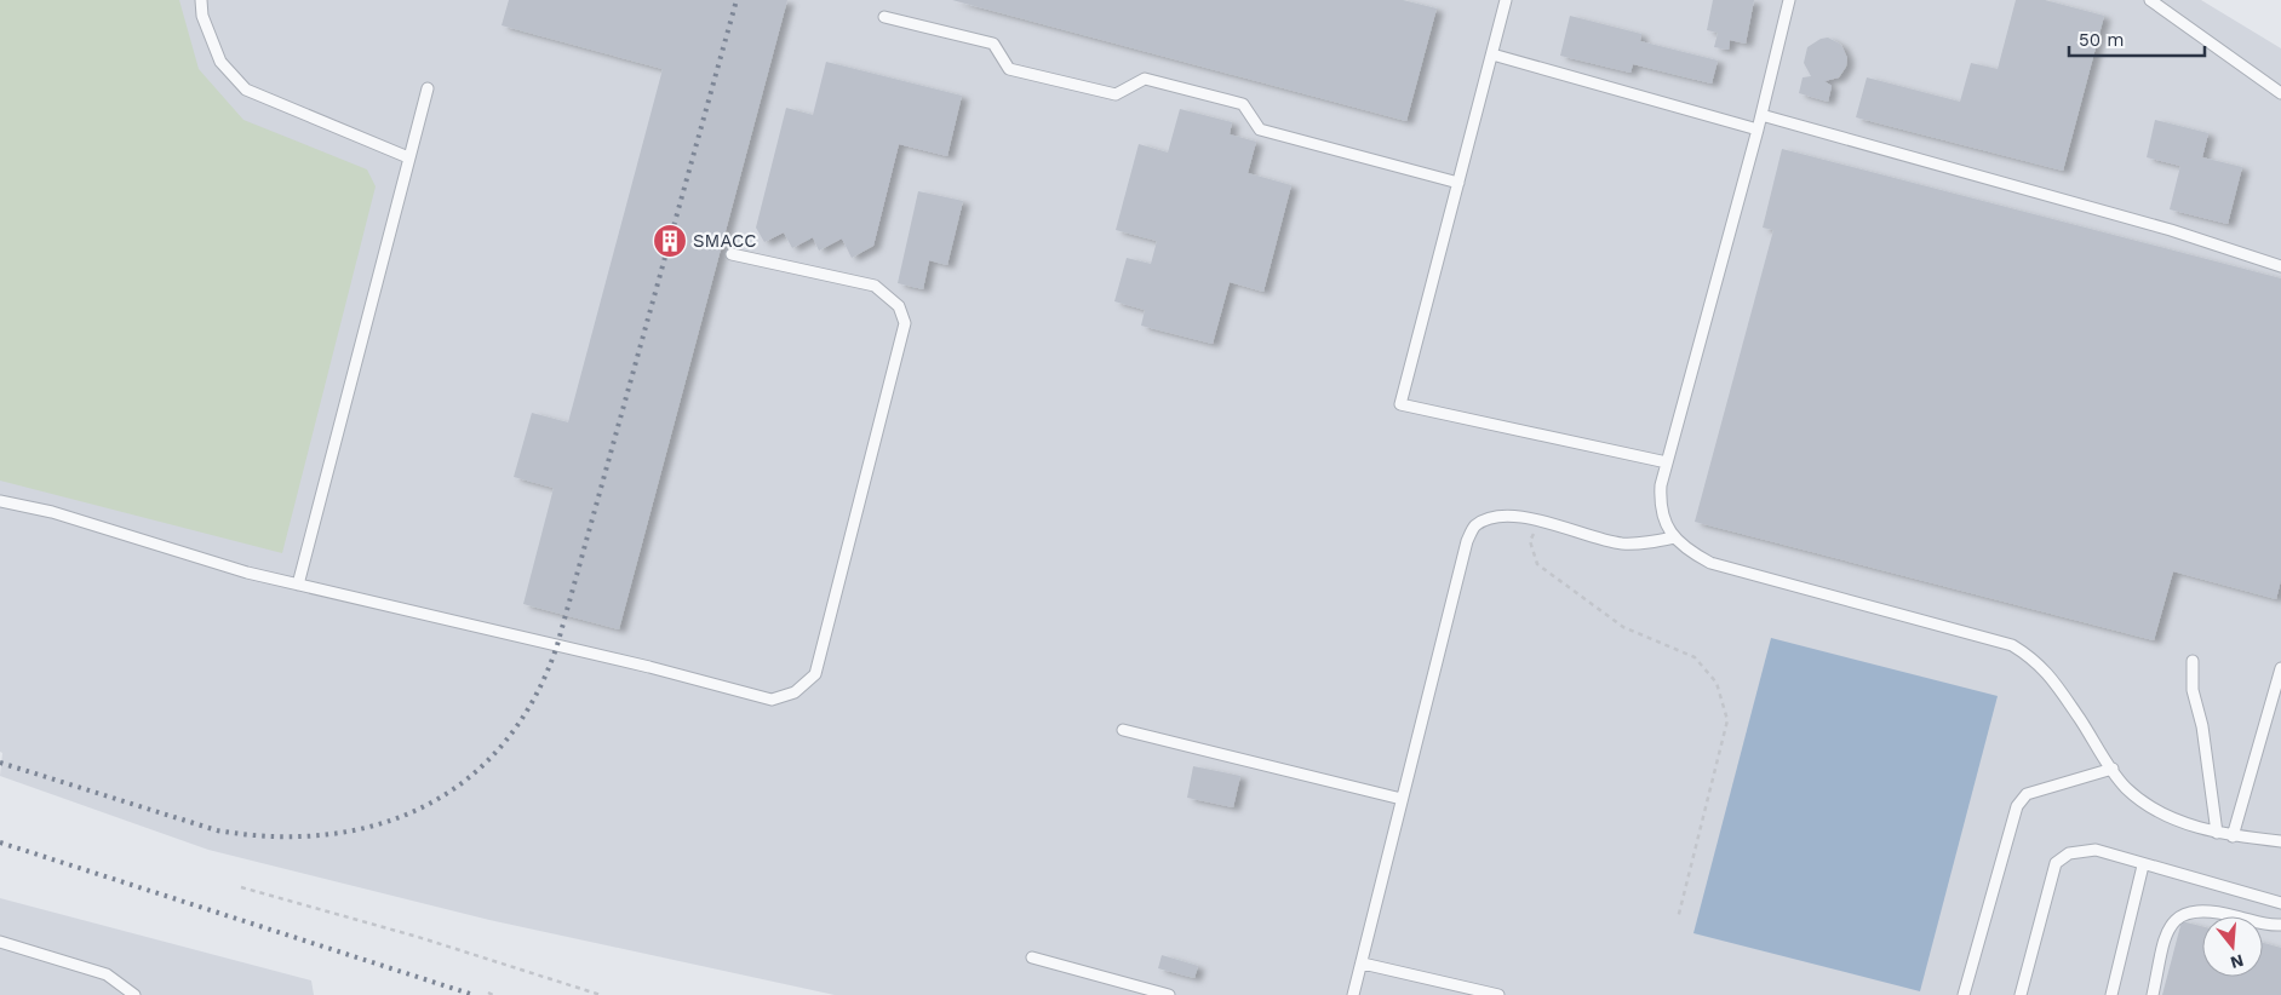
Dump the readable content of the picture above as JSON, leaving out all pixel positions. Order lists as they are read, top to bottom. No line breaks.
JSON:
{"places":{"building":["SMACC"]},"scale_bar":"50 m","north":"bottom"}
